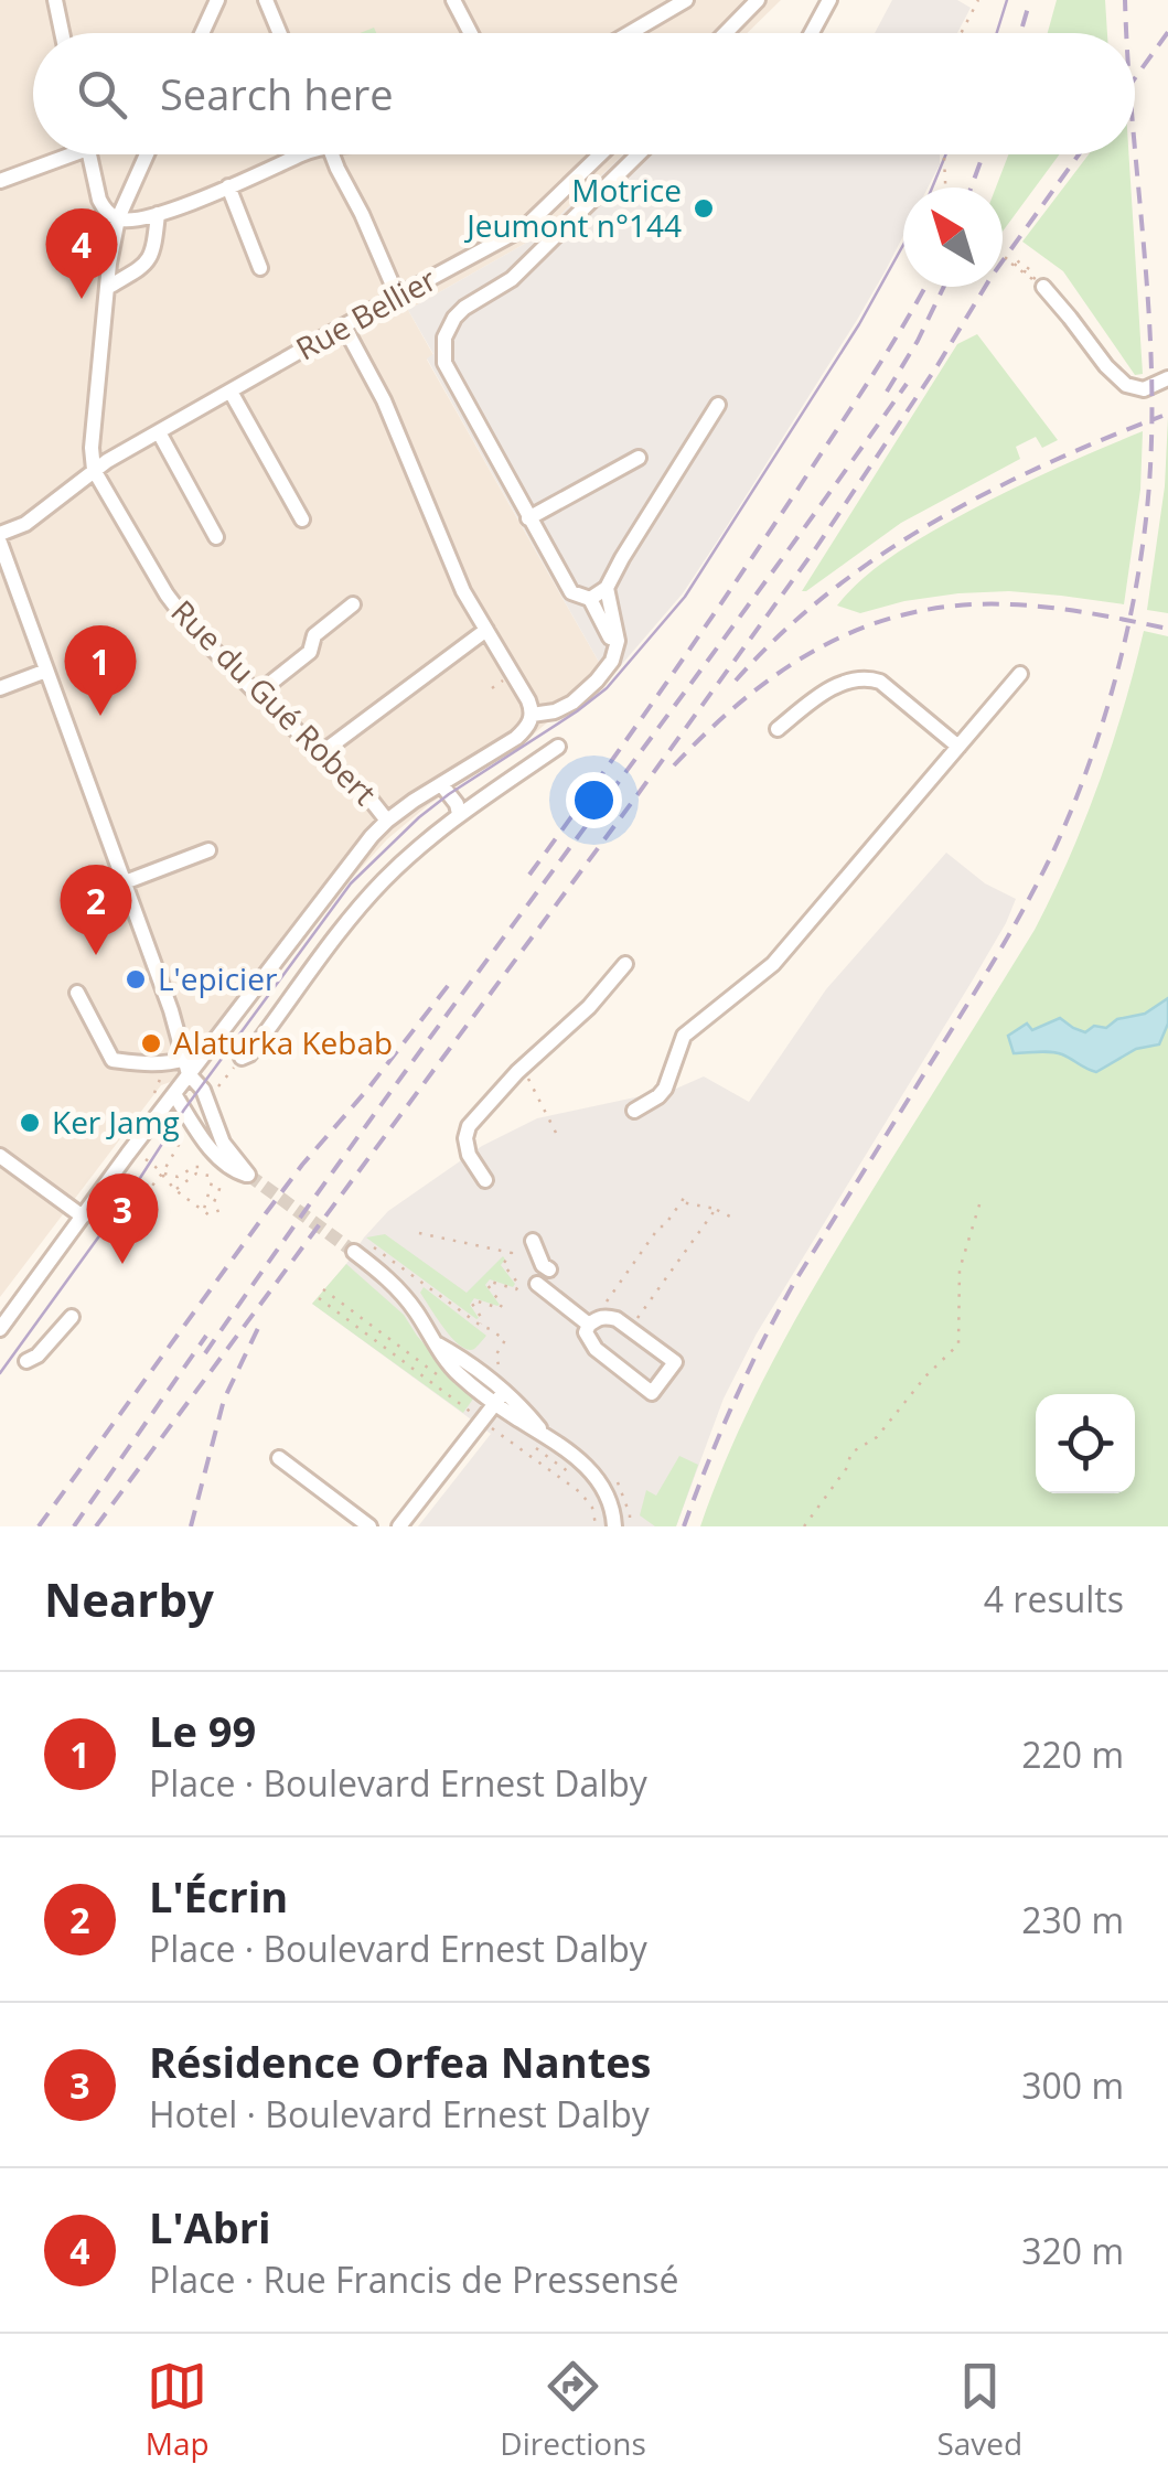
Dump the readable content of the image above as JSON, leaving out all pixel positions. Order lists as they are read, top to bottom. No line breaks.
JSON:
{"streets":{"street":["Rue Bellier","Rue du Gué Robert"]},"crossings":[["Rue Bellier","Rue du Gué Robert"]],"places":["Motrice Jeumont n°144","L'epicier","Alaturka Kebab","Ker Jamg"],"north":"top left","page":{"search":"Search here","pins":["4","1","2","3"],"heading":["Nearby","4 results"],"list":[{"mark":"1","name":"Le 99","note":"Place · Boulevard Ernest Dalby","value":"220 m"},{"mark":"2","name":"L'Écrin","note":"Place · Boulevard Ernest Dalby","value":"230 m"},{"mark":"3","name":"Résidence Orfea Nantes","note":"Hotel · Boulevard Ernest Dalby","value":"300 m"},{"mark":"4","name":"L'Abri","note":"Place · Rue Francis de Pressensé","value":"320 m"}],"nav":["Map","Directions","Saved"]}}
